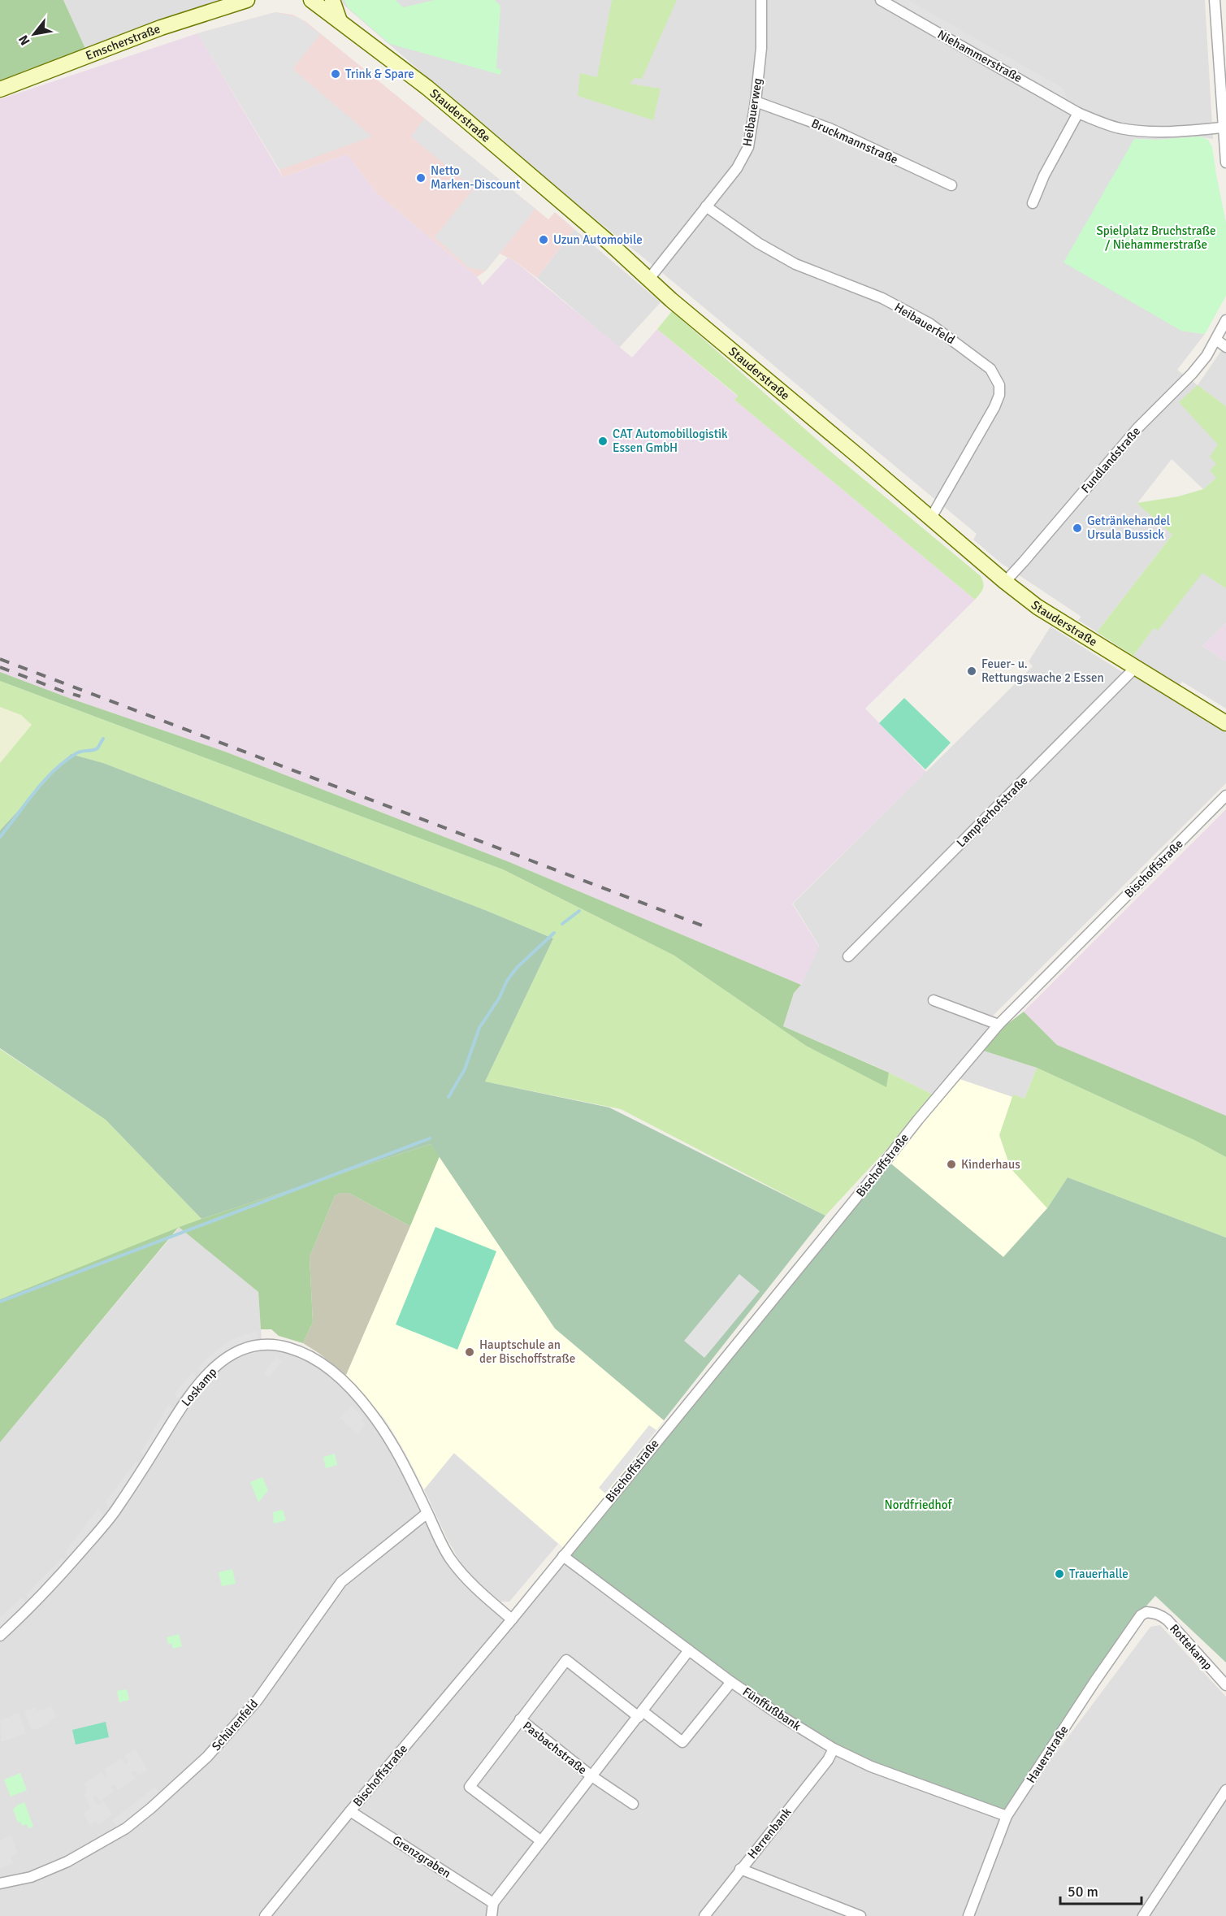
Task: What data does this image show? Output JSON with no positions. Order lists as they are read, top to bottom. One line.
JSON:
{"streets":{"main road":["Emscherstraße","Stauderstraße"],"street":["Niehammerstraße","Heibauerweg","Bruckmannstraße","Heibauerfeld","Fundlandstraße","Lampferhofstraße","Bischoffstraße","Loskamp","Rottekamp","Fünffußbank","Schürenfeld","Pasbachstraße","Hauerstraße","Herrenbank","Grenzgraben"]},"crossings":[["Heibauerweg","Stauderstraße"],["Heibauerweg","Bruckmannstraße"],["Heibauerweg","Heibauerfeld"],["Stauderstraße","Heibauerfeld"],["Stauderstraße","Fundlandstraße"],["Stauderstraße","Lampferhofstraße"],["Bischoffstraße","Loskamp"],["Bischoffstraße","Fünffußbank"],["Bischoffstraße","Grenzgraben"],["Loskamp","Schürenfeld"],["Rottekamp","Hauerstraße"],["Fünffußbank","Pasbachstraße"],["Fünffußbank","Hauerstraße"],["Fünffußbank","Herrenbank"],["Pasbachstraße","Grenzgraben"]],"parks":["Spielplatz Bruchstraße / Niehammerstraße","Nordfriedhof"],"places":["Trink & Spare","Netto Marken-Discount","Uzun Automobile","CAT Automobillogistik Essen GmbH","Getränkehandel Ursula Bussick","Feuer- u. Rettungswache 2 Essen","Kinderhaus","Hauptschule an der Bischoffstraße","Trauerhalle"],"scale_bar":"50 m","north":"bottom left"}
